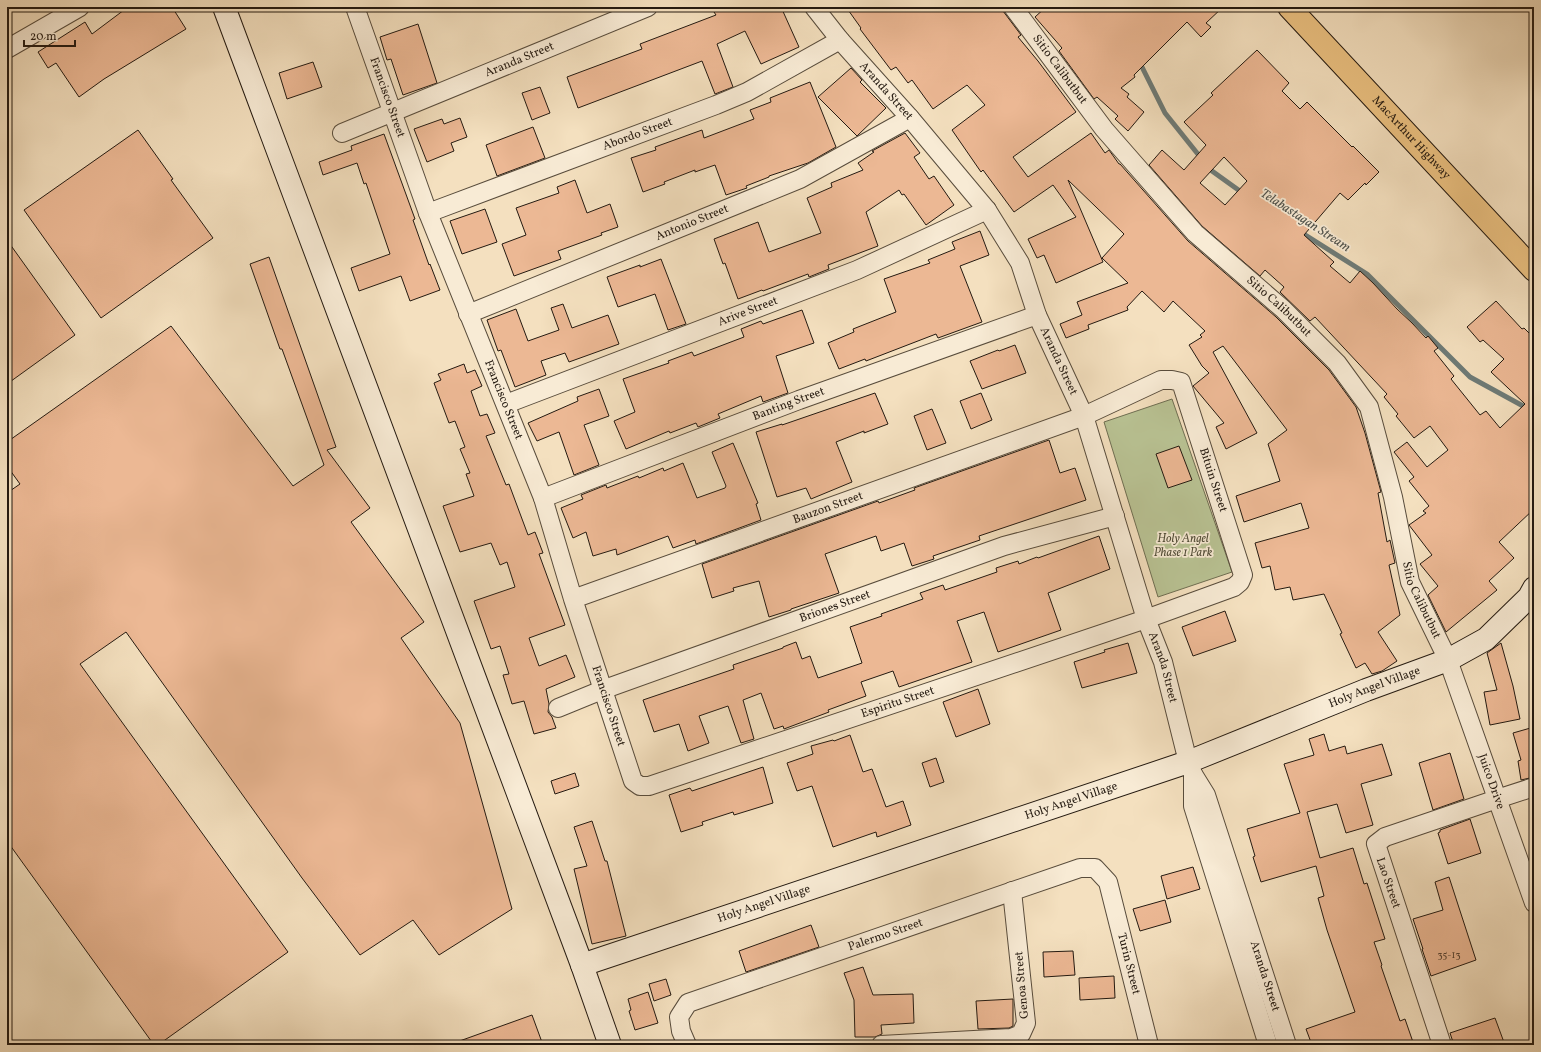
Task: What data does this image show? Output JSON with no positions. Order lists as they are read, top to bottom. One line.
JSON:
{"streets":{"highway":["MacArthur Highway"],"street":["Aranda Street","Sitio Calibutbut","Francisco Street","Abordo Street","Antonio Street","Arive Street","Banting Street","Bituin Street","Bauzon Street","Briones Street","Holy Angel Village","Espiritu Street","Juico Drive","Lao Street","Palermo Street","Turin Street","Genoa Street"]},"crossings":[["Aranda Street","Francisco Street"],["Aranda Street","Abordo Street"],["Aranda Street","Antonio Street"],["Aranda Street","Arive Street"],["Aranda Street","Banting Street"],["Aranda Street","Bituin Street"],["Aranda Street","Bauzon Street"],["Aranda Street","Briones Street"],["Aranda Street","Holy Angel Village"],["Aranda Street","Espiritu Street"],["Sitio Calibutbut","Holy Angel Village"],["Sitio Calibutbut","Juico Drive"],["Francisco Street","Abordo Street"],["Francisco Street","Antonio Street"],["Francisco Street","Arive Street"],["Francisco Street","Banting Street"],["Francisco Street","Bauzon Street"],["Francisco Street","Briones Street"],["Francisco Street","Espiritu Street"],["Bituin Street","Bauzon Street"],["Bituin Street","Espiritu Street"],["Holy Angel Village","Juico Drive"],["Juico Drive","Lao Street"],["Palermo Street","Turin Street"],["Palermo Street","Genoa Street"]],"water":["Telabastagan Stream"],"parks":["Holy Angel Phase 1 Park"],"house_numbers":["35-13"],"scale_bar":"20 m"}
